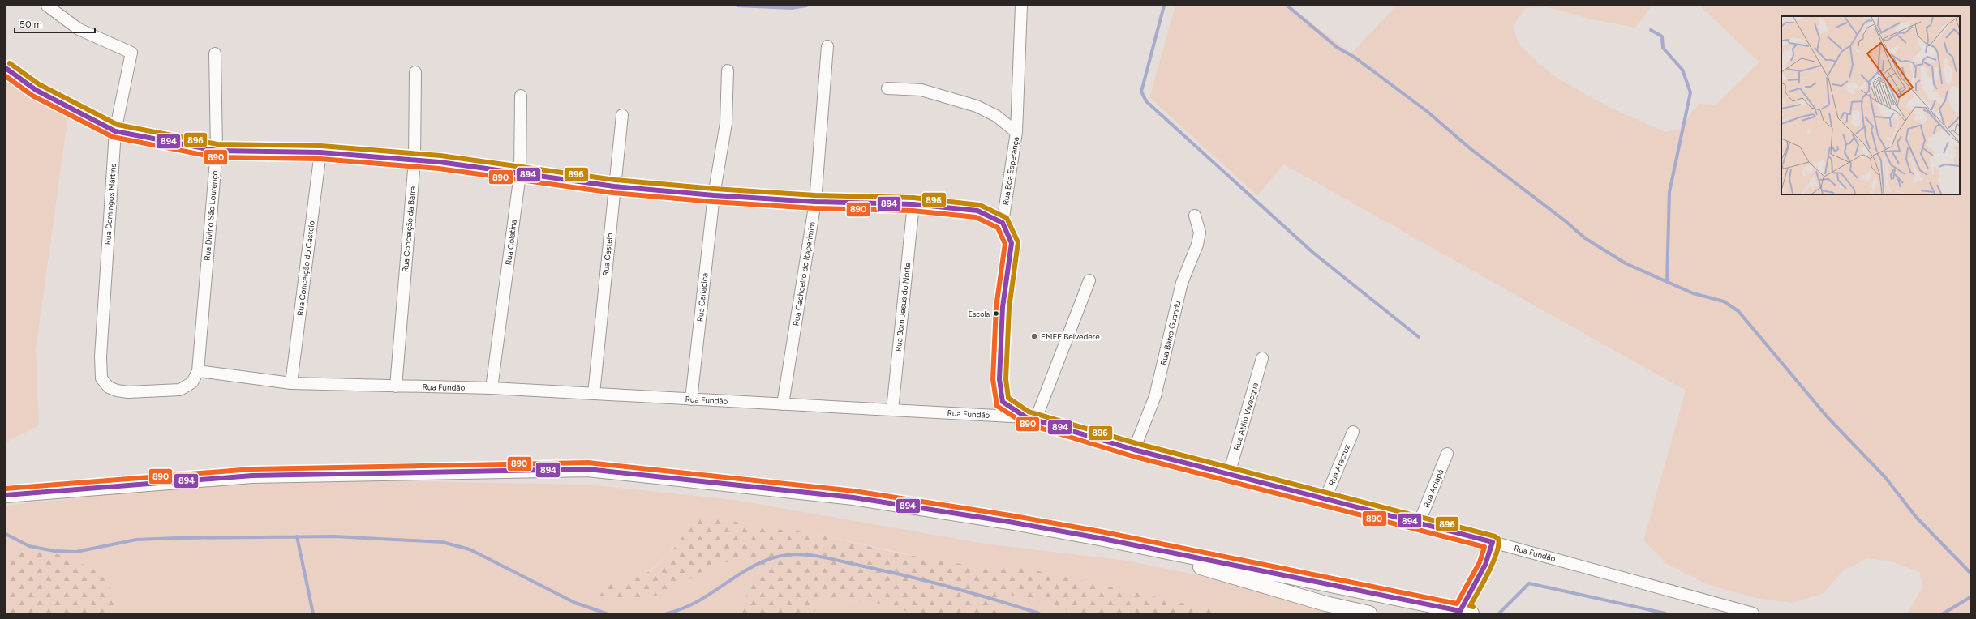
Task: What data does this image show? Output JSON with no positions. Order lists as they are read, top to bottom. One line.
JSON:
{"streets":{"street":["Rua Boa Esperança","Rua Domingos Martins","Rua Divino São Lourenço","Rua Conceição da Barra","Rua Colatina","Rua Castelo","Rua Conceição do Castelo","Rua Cachoeiro do Itaperimim","Rua Cariacica","Rua Bom Jesus do Norte","Rua Baixo Guandu","Rua Fundão","Rua Atílio Vivacqua","Rua Aracruz","Rua Aciapá"]},"crossings":[["Rua Domingos Martins","Rua Divino São Lourenço"],["Rua Domingos Martins","Rua Fundão"],["Rua Divino São Lourenço","Rua Fundão"],["Rua Conceição da Barra","Rua Fundão"],["Rua Colatina","Rua Fundão"],["Rua Castelo","Rua Fundão"],["Rua Conceição do Castelo","Rua Fundão"],["Rua Cachoeiro do Itaperimim","Rua Fundão"],["Rua Cariacica","Rua Fundão"],["Rua Bom Jesus do Norte","Rua Fundão"],["Rua Baixo Guandu","Rua Fundão"],["Rua Fundão","Rua Atílio Vivacqua"],["Rua Fundão","Rua Aracruz"],["Rua Fundão","Rua Aciapá"]],"places":["Escola","EMEF Belvedere"],"lines":["transit line 896","transit line 894","transit line 890"],"scale_bar":"50 m"}
